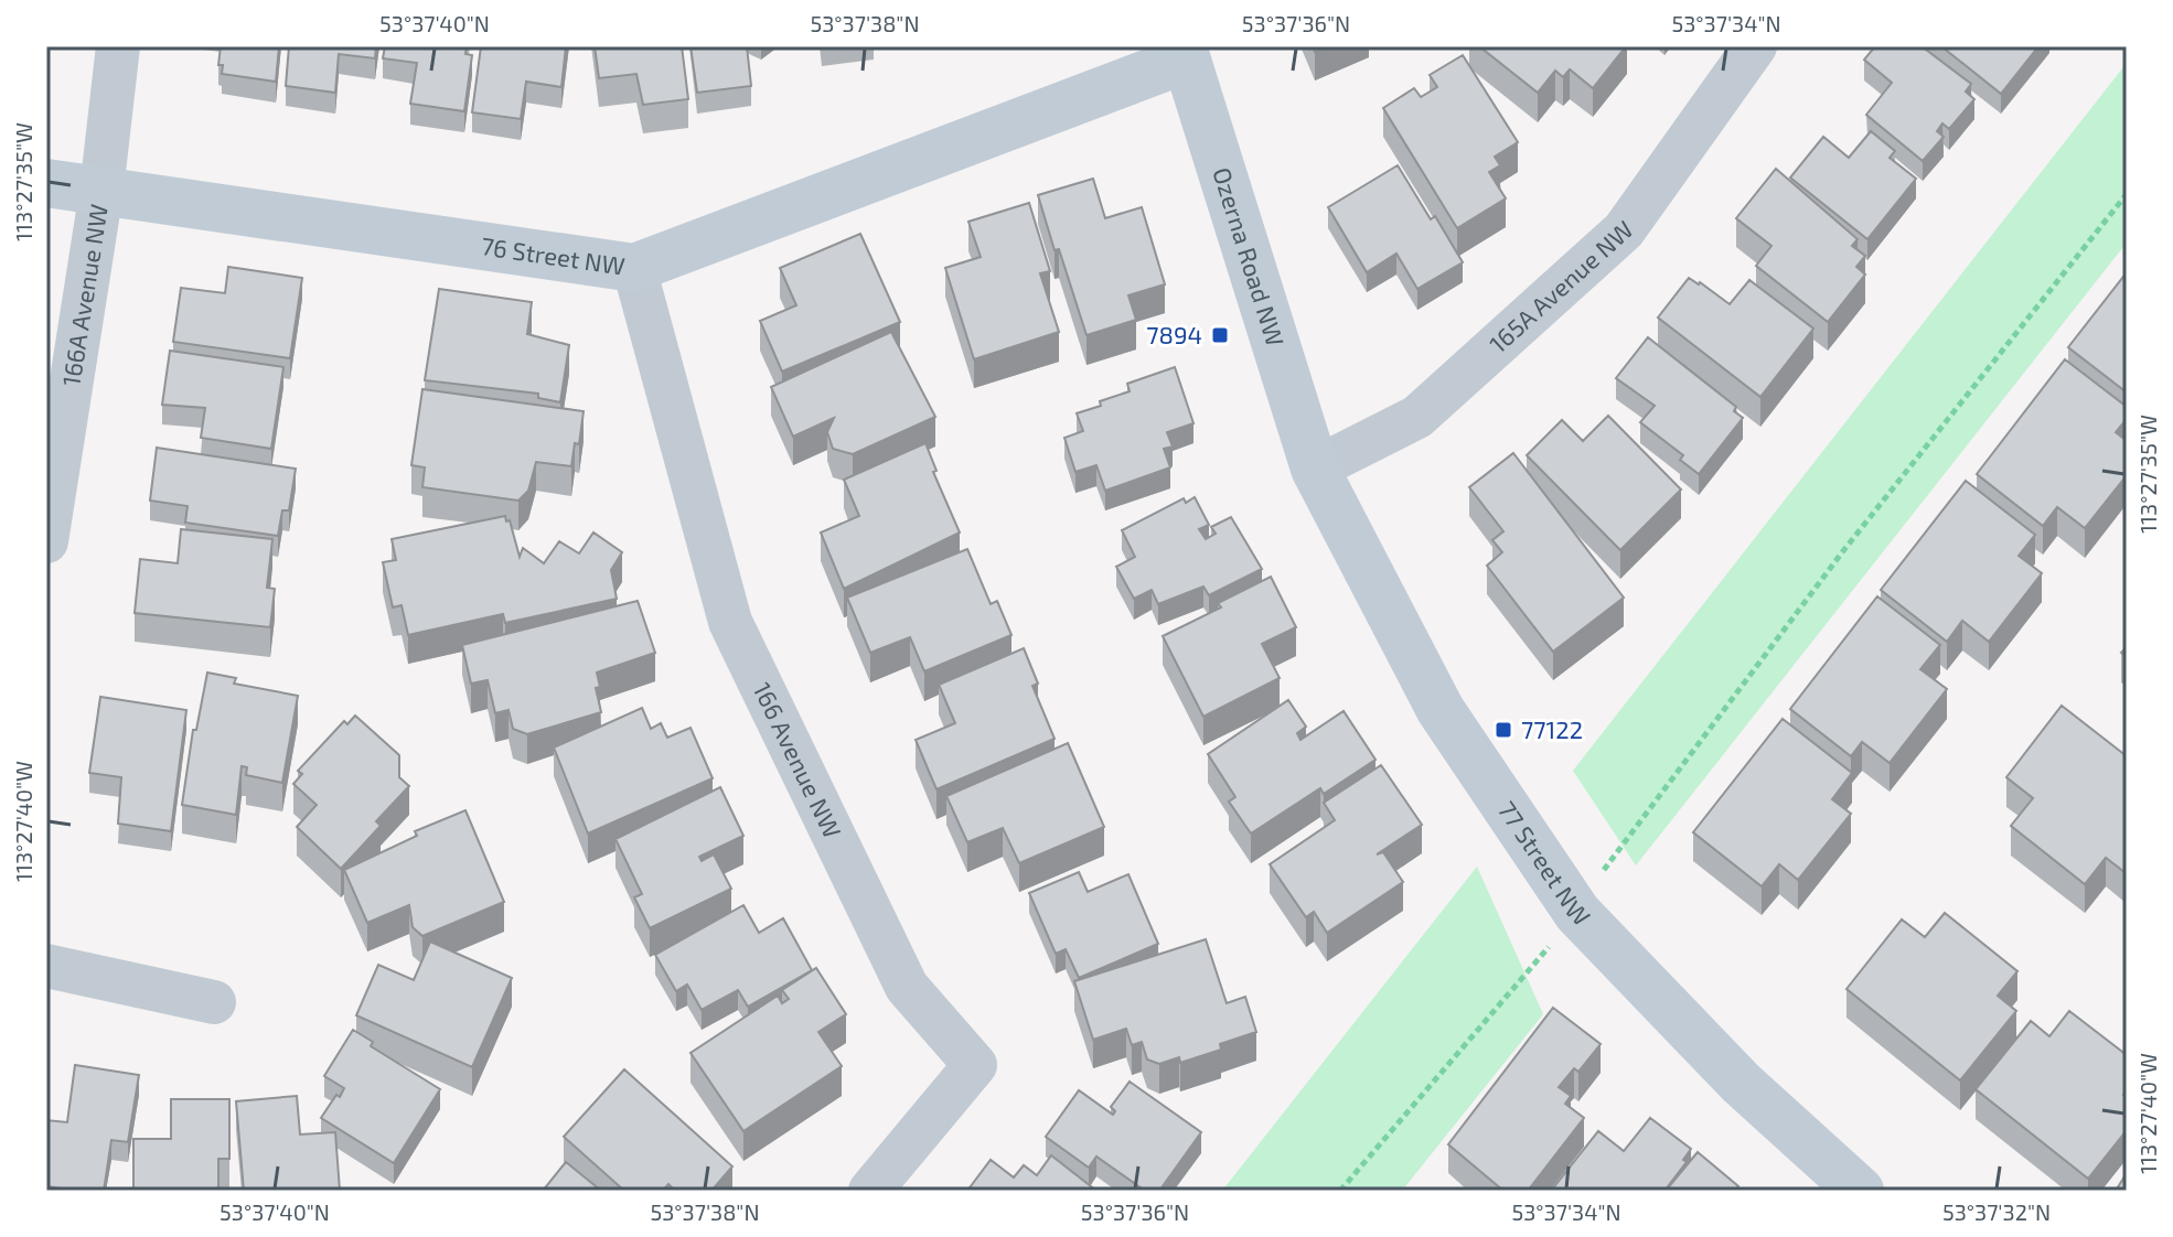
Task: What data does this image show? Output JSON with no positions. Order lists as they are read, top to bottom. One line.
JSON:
{"streets":{"street":["76 Street NW","Ozerna Road NW","165A Avenue NW","166A Avenue NW","166 Avenue NW","77 Street NW"]},"crossings":[["76 Street NW","Ozerna Road NW"],["76 Street NW","166A Avenue NW"],["76 Street NW","166 Avenue NW"],["Ozerna Road NW","165A Avenue NW"],["Ozerna Road NW","77 Street NW"],["165A Avenue NW","77 Street NW"]],"places":{"transit":["7894","77122"]},"coordinates":["53°37'40\"N","53°37'38\"N","53°37'36\"N","53°37'34\"N","113°27'35\"W","113°27'40\"W","53°37'32\"N"]}
